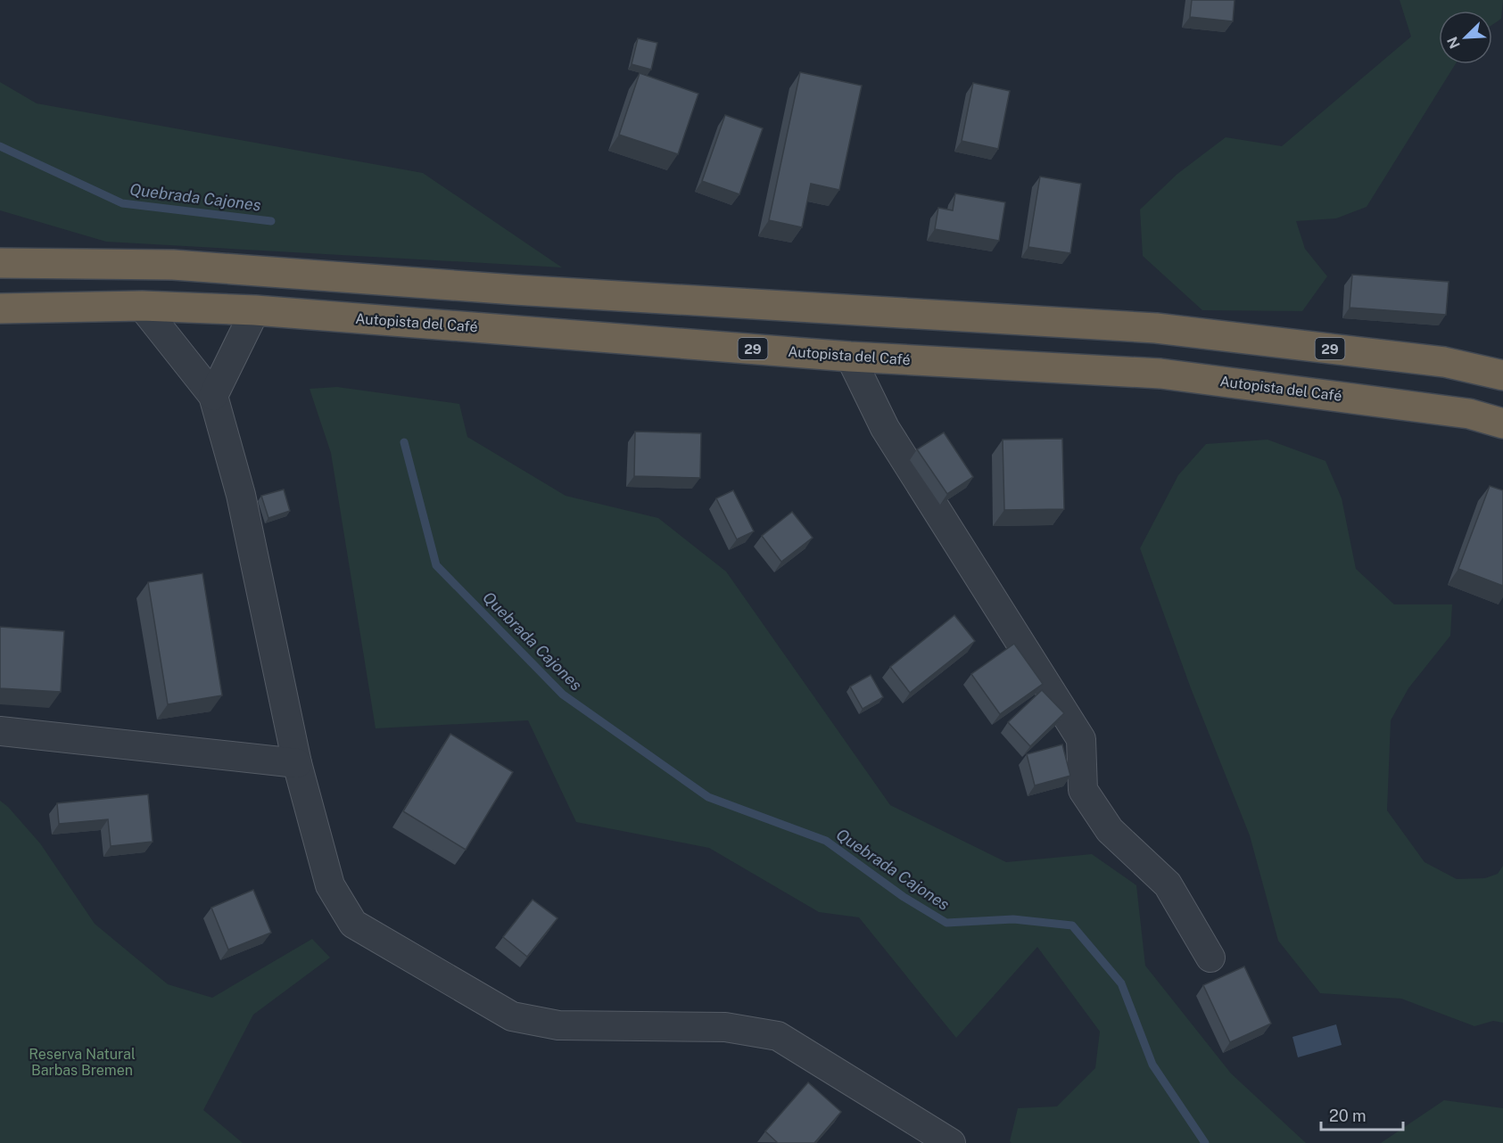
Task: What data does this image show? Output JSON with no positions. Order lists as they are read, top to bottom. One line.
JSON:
{"streets":{"highway":["Autopista del Café","29"]},"water":["Quebrada Cajones"],"parks":["Reserva Natural Barbas Bremen"],"scale_bar":"20 m","north":"bottom left"}
